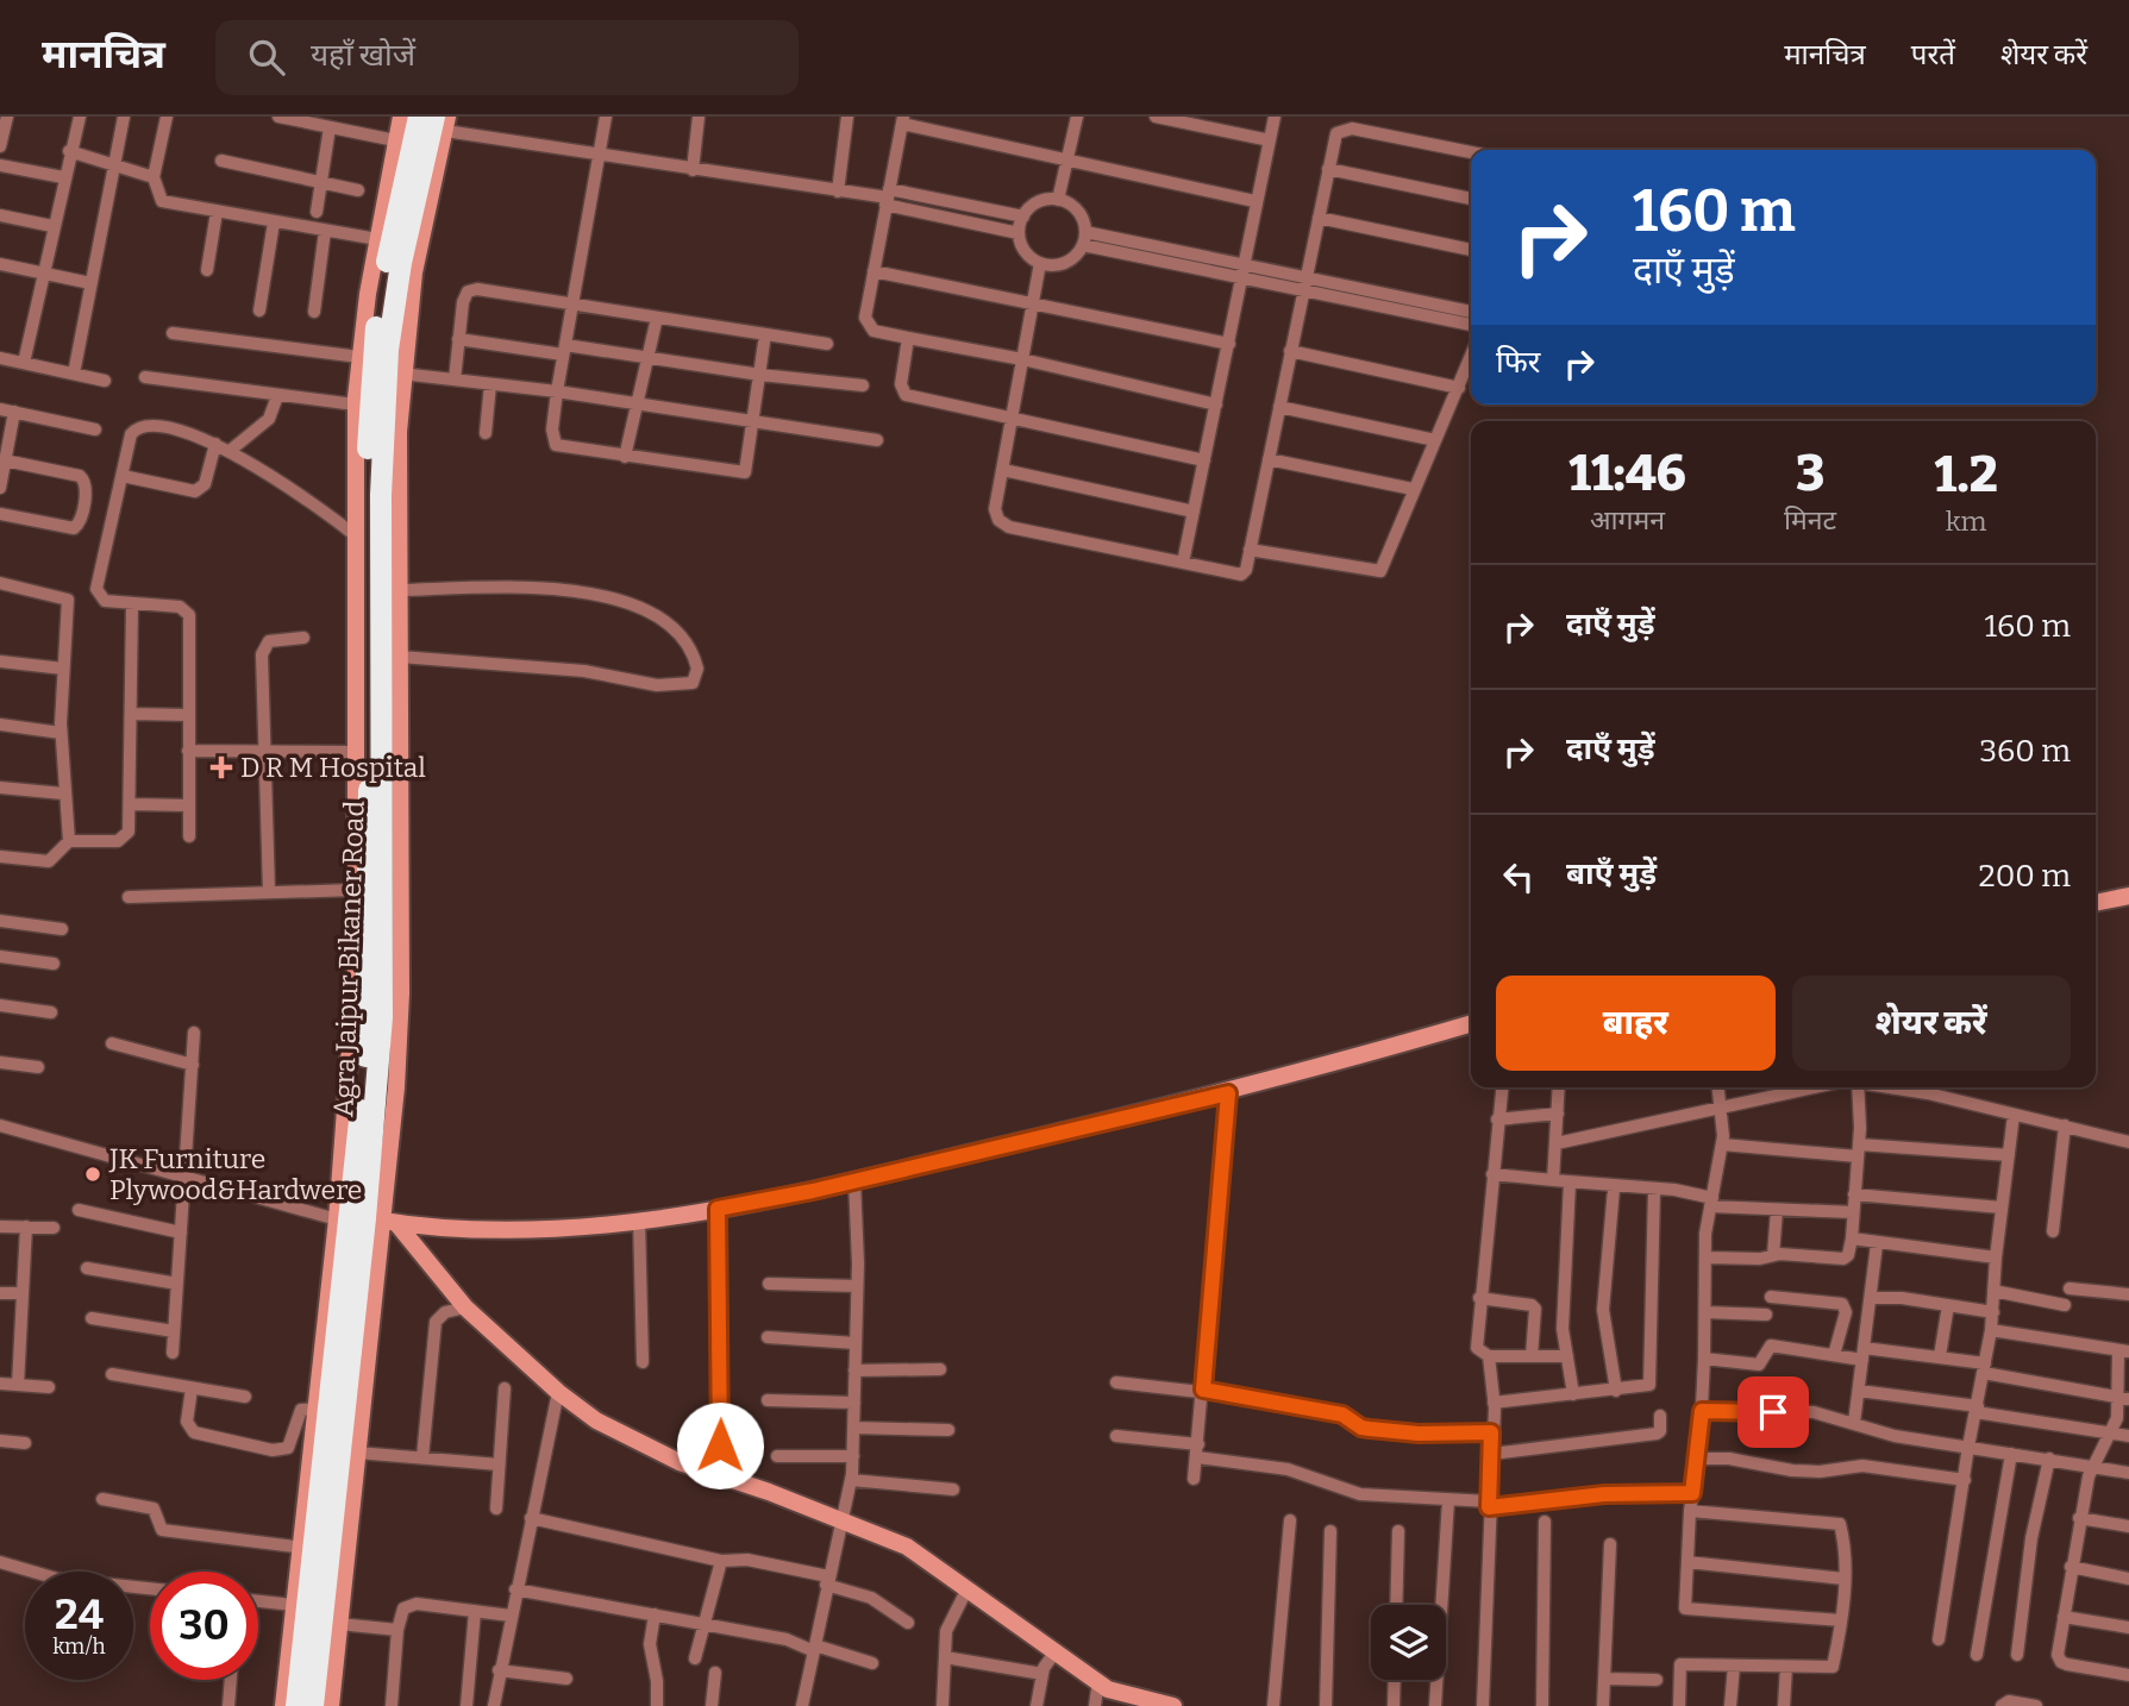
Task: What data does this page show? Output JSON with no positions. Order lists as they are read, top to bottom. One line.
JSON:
{"streets":{"highway":["Agra Jaipur Bikaner Road"]},"places":{"health":["D R M Hospital"],"other":["JK Furniture Plywood&Hardwere"]},"page":{"header":"मानचित्र","search":"यहाँ खोजें","nav":["मानचित्र","परतें","शेयर करें"],"turn":["160 m","दाएँ मुड़ें"],"then":"फिर","eta":["11:46","आगमन","3","मिनट","1.2","km"],"list":[{"name":"दाएँ मुड़ें","value":"160 m"},{"name":"दाएँ मुड़ें","value":"360 m"},{"name":"बाएँ मुड़ें","value":"200 m"}],"buttons":["बाहर","शेयर करें"],"speed":"24 km/h","limit":"30"}}
